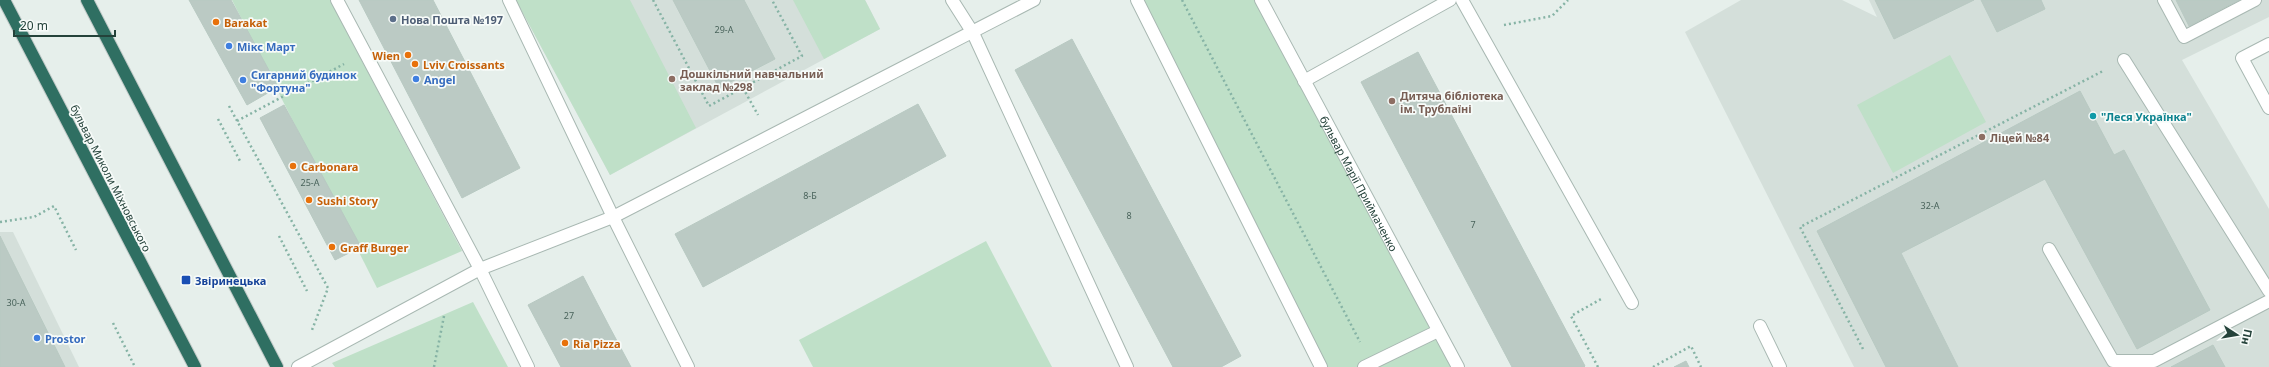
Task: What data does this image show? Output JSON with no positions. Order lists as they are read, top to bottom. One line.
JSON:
{"streets":{"highway":["бульвар Миколи Міхновського"],"street":["бульвар Марії Приймаченко"]},"places":{"other":["Нова Пошта №197","Barakat","Мікс Март","Wien","Lviv Croissants","Angel","Дошкільний навчальний заклад №298","Сигарний будинок \"Фортуна\"","Дитяча бібліотека ім. Трублаїні","\"Леся Українка\"","Ліцей №84","Carbonara","Sushi Story","Graff Burger","Prostor","Ria Pizza"],"transit":["Звіринецька"]},"house_numbers":["29-А","25-А","8-Б","32-А","8","7","30-А","27"],"scale_bar":"20 m","north":"right"}
